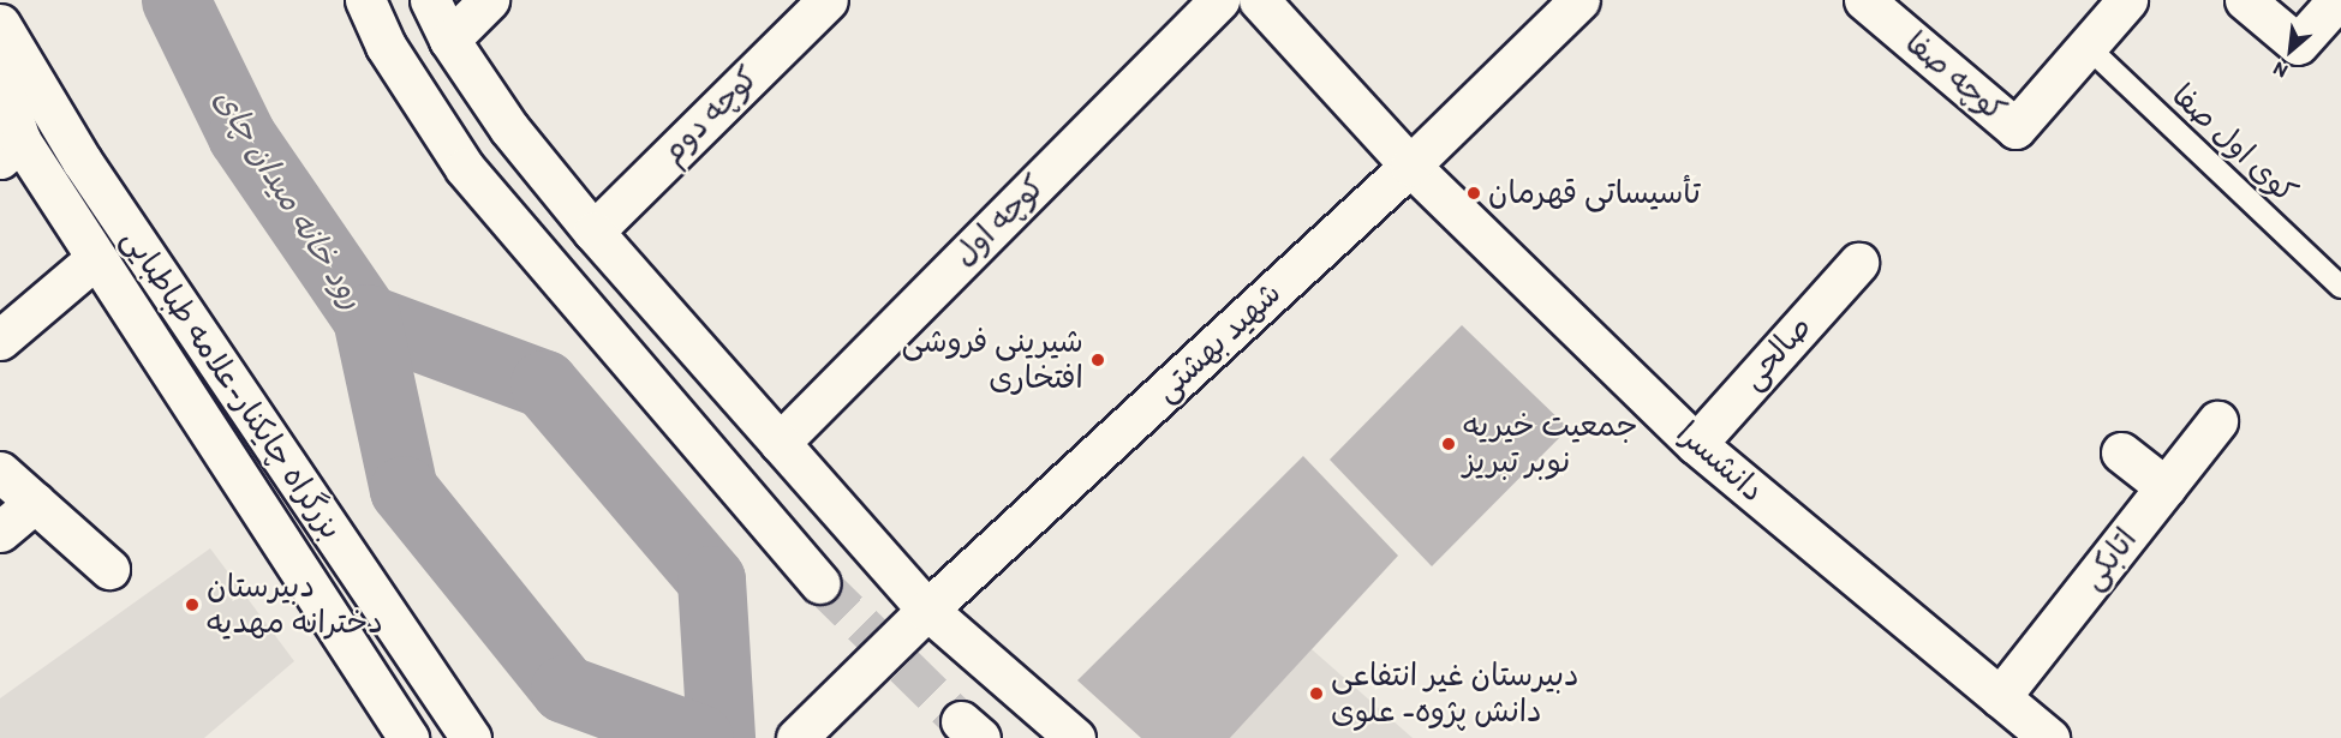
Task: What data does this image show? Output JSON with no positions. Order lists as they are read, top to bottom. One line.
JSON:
{"streets":{"main road":["کوچه صفا","کوچه دوم","کوچه اول","شهید بهشتى","صالحی","بزرگراه چایکنار-علامه طباطبایی","دانشسرا","اتابکی"],"lane":["کوی اول صفا"]},"crossings":[["کوچه صفا","کوی اول صفا"],["شهید بهشتى","دانشسرا"],["صالحی","دانشسرا"],["دانشسرا","اتابکی"]],"water":["رود خانه میدان چای"],"places":["تأسیساتی قهرمان","شیرینی فروشی افتخاری","جمعیت خیریه نوبر تبریز","دبیرستان دخترانه مهدیه","دبیرستان غیر انتفاعی دانش پژوه- علوی"],"north":"bottom left"}
